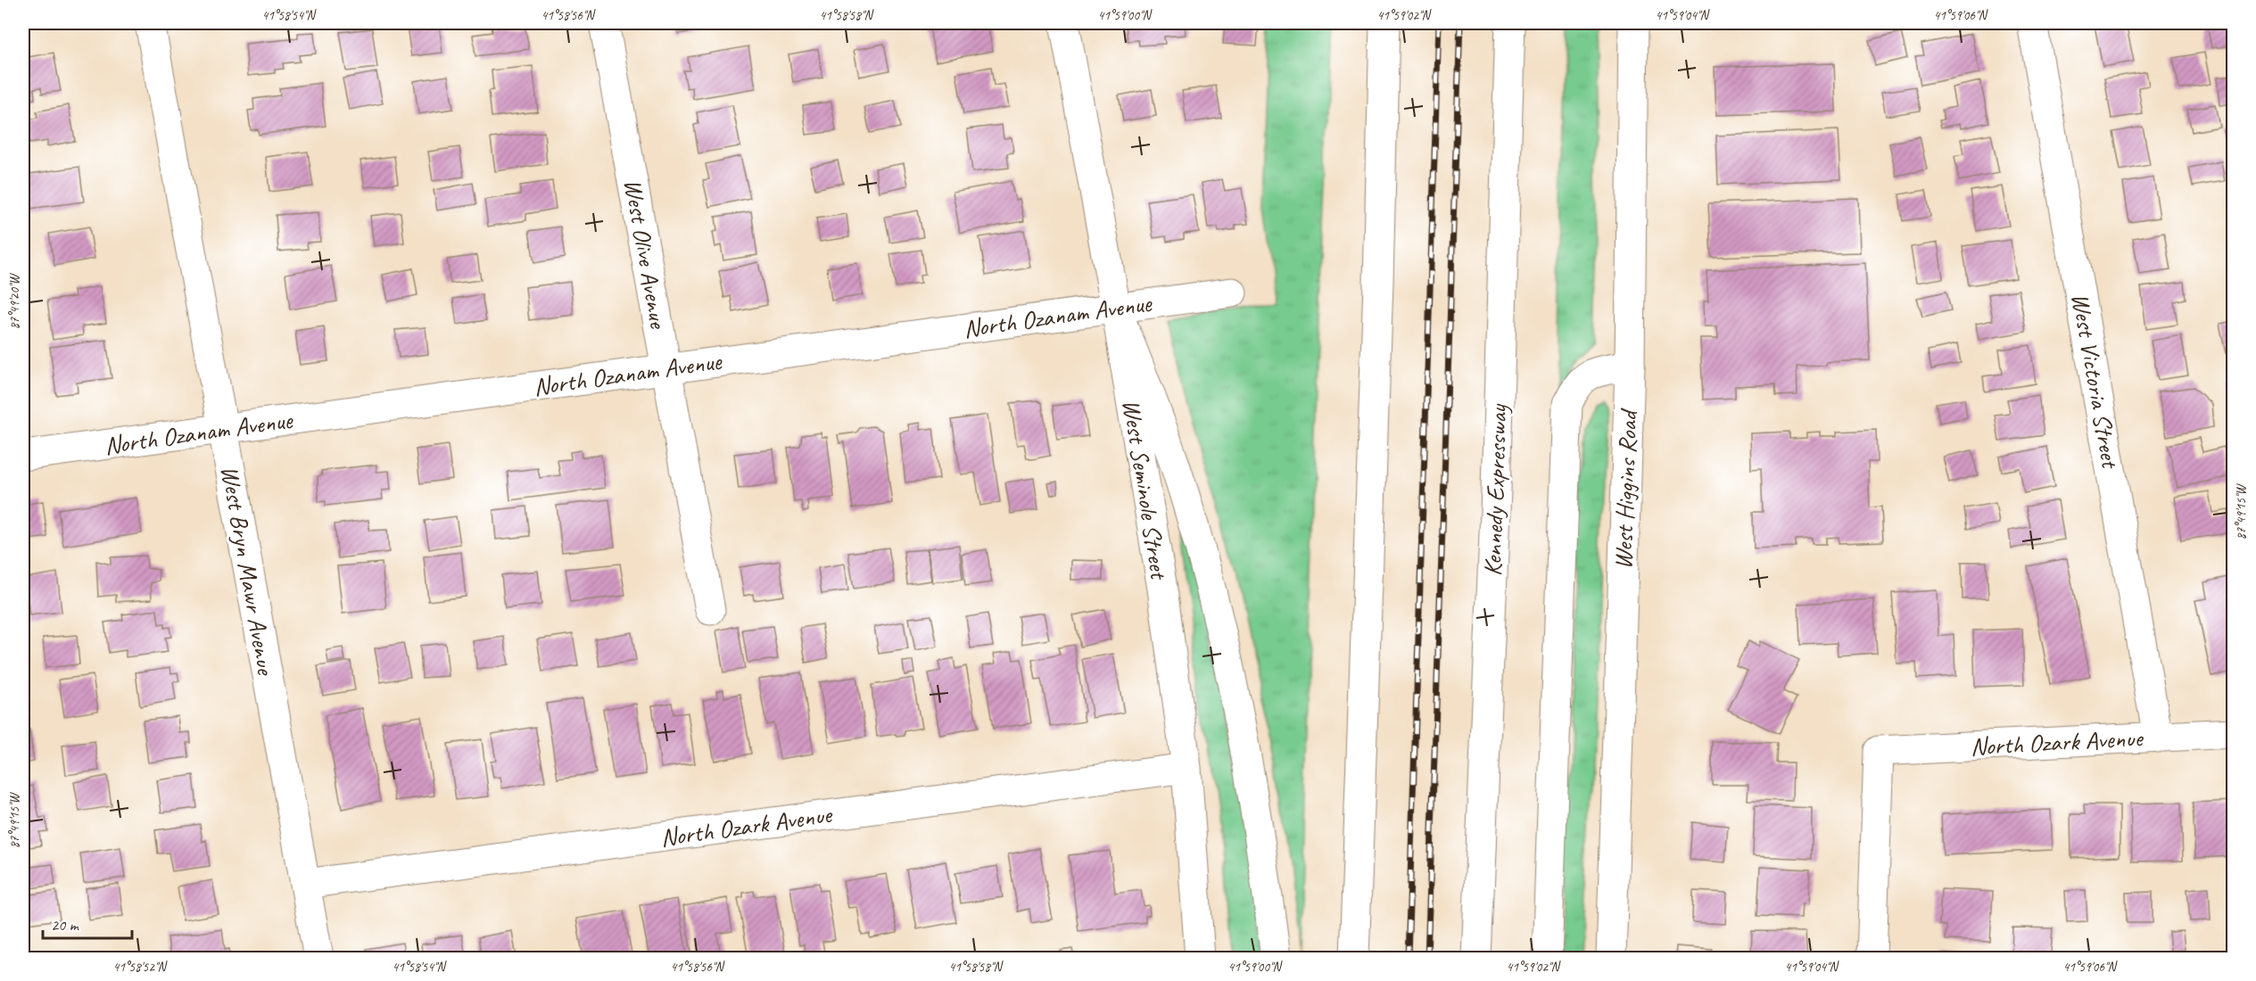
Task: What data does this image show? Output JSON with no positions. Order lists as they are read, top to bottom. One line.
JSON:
{"streets":{"main road":["West Olive Avenue","North Ozanam Avenue","West Victoria Street","West Seminole Street","Kennedy Expressway","West Higgins Road","West Bryn Mawr Avenue","North Ozark Avenue"]},"crossings":[["West Olive Avenue","North Ozanam Avenue"],["North Ozanam Avenue","West Seminole Street"],["North Ozanam Avenue","West Bryn Mawr Avenue"],["West Victoria Street","North Ozark Avenue"],["West Seminole Street","North Ozark Avenue"],["West Bryn Mawr Avenue","North Ozark Avenue"]],"scale_bar":"20 m","coordinates":["41°58'54\"N","41°58'56\"N","41°58'58\"N","41°59'00\"N","41°59'02\"N","41°59'04\"N","41°59'06\"N","87°49'20\"W","87°49'15\"W","41°58'52\"N"]}
